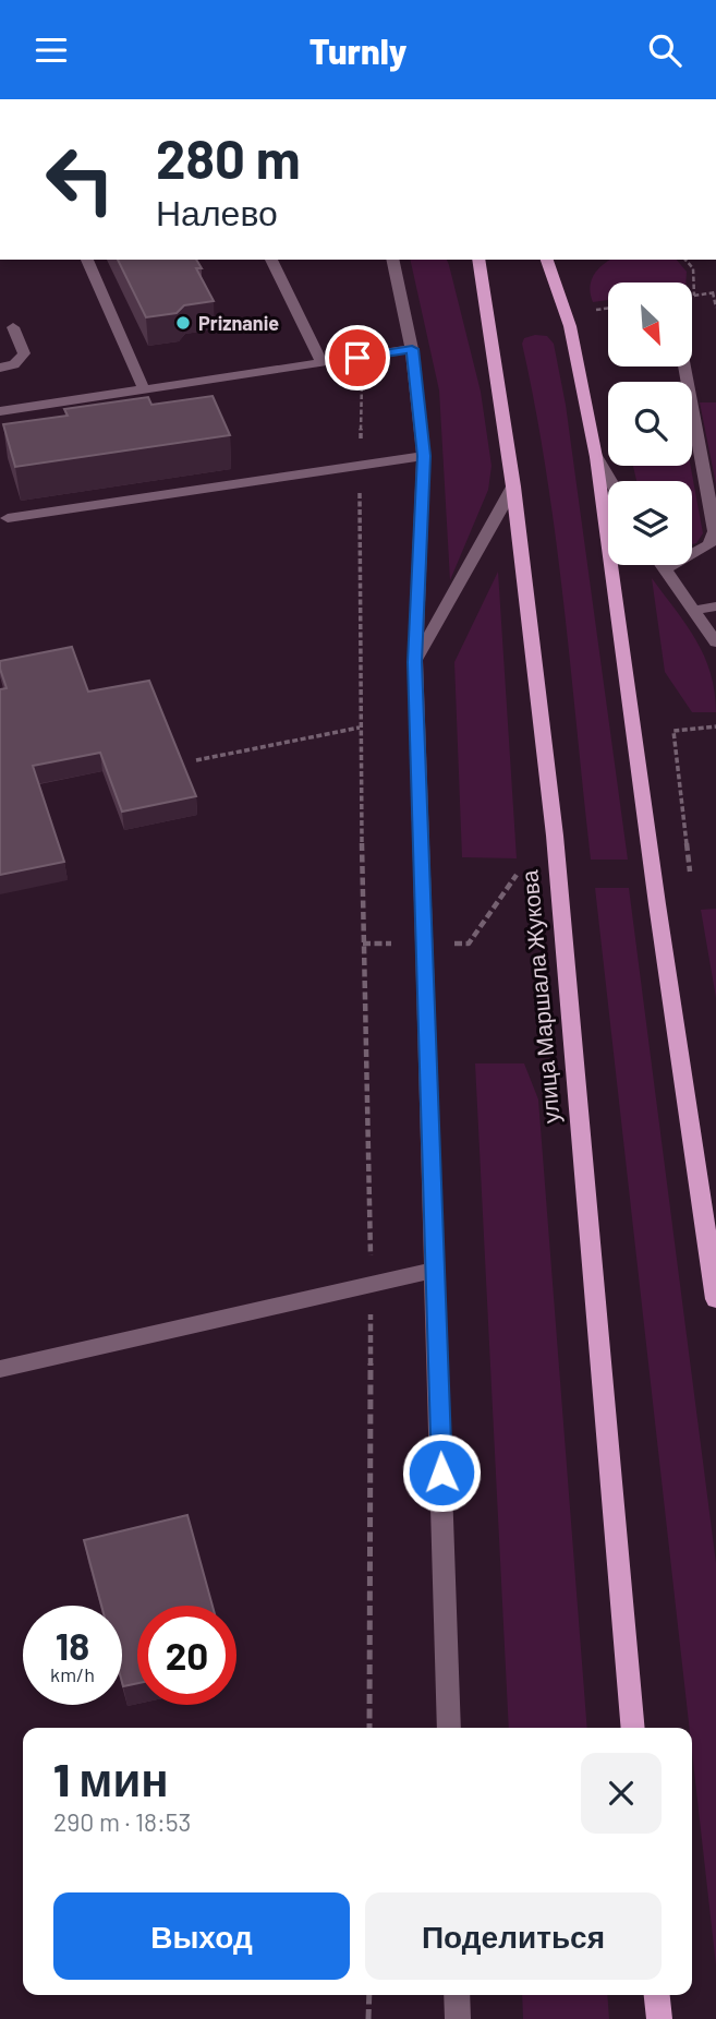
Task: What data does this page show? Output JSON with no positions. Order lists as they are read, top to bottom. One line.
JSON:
{"streets":{"main road":["улица Маршала Жукова"]},"places":["Priznanie"],"north":"bottom right","page":{"header":"Turnly","turn":["280 m","Налево"],"speed":"18 km/h","limit":"20","heading":["1 мин","290 m · 18:53"],"buttons":["Выход","Поделиться"]}}
